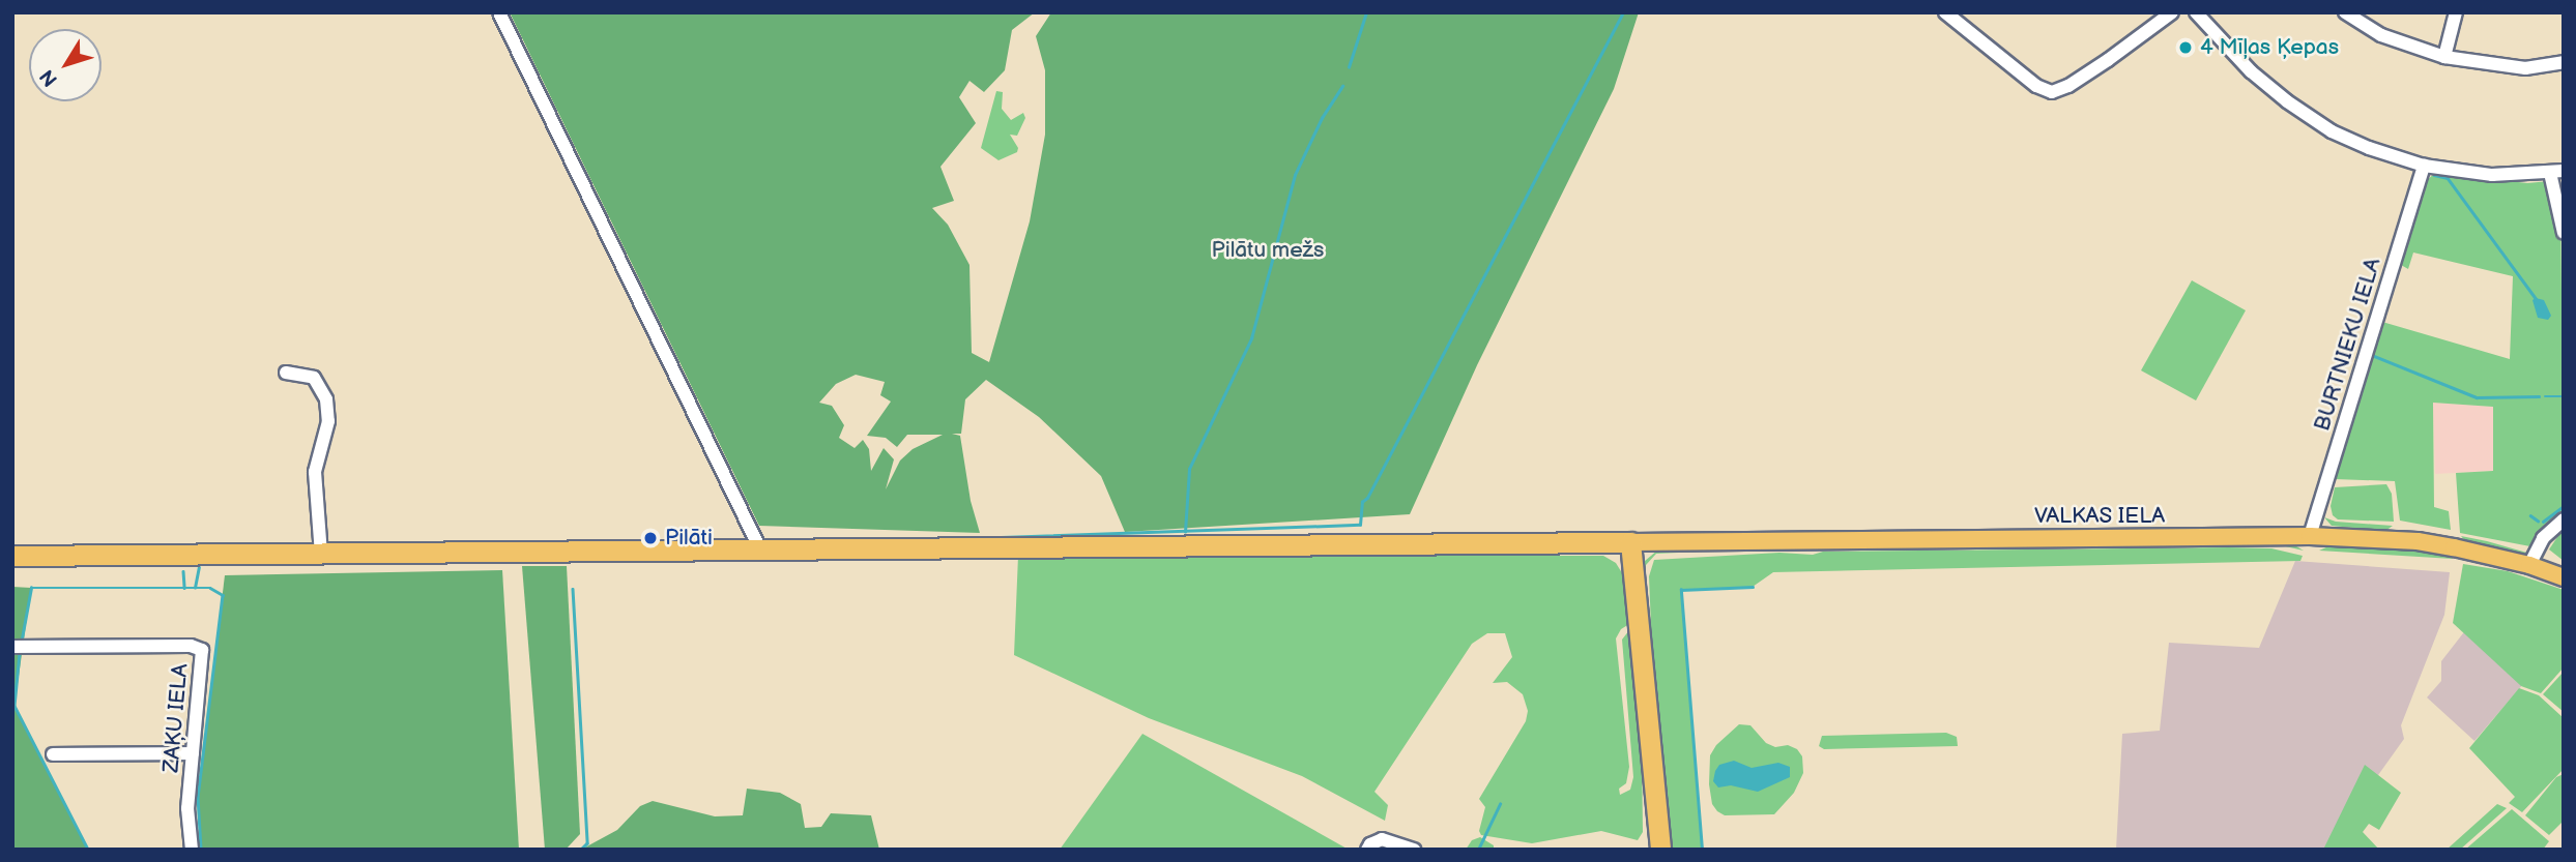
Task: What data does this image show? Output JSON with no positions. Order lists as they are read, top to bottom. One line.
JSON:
{"streets":{"main road":["VALKAS IELA"],"street":["BURTNIEKU IELA","ZAĶU IELA"]},"crossings":[["BURTNIEKU IELA","VALKAS IELA"]],"parks":["Pilātu mežs"],"places":["4 Mīļas Ķepas","Pilāti"],"north":"bottom left"}
